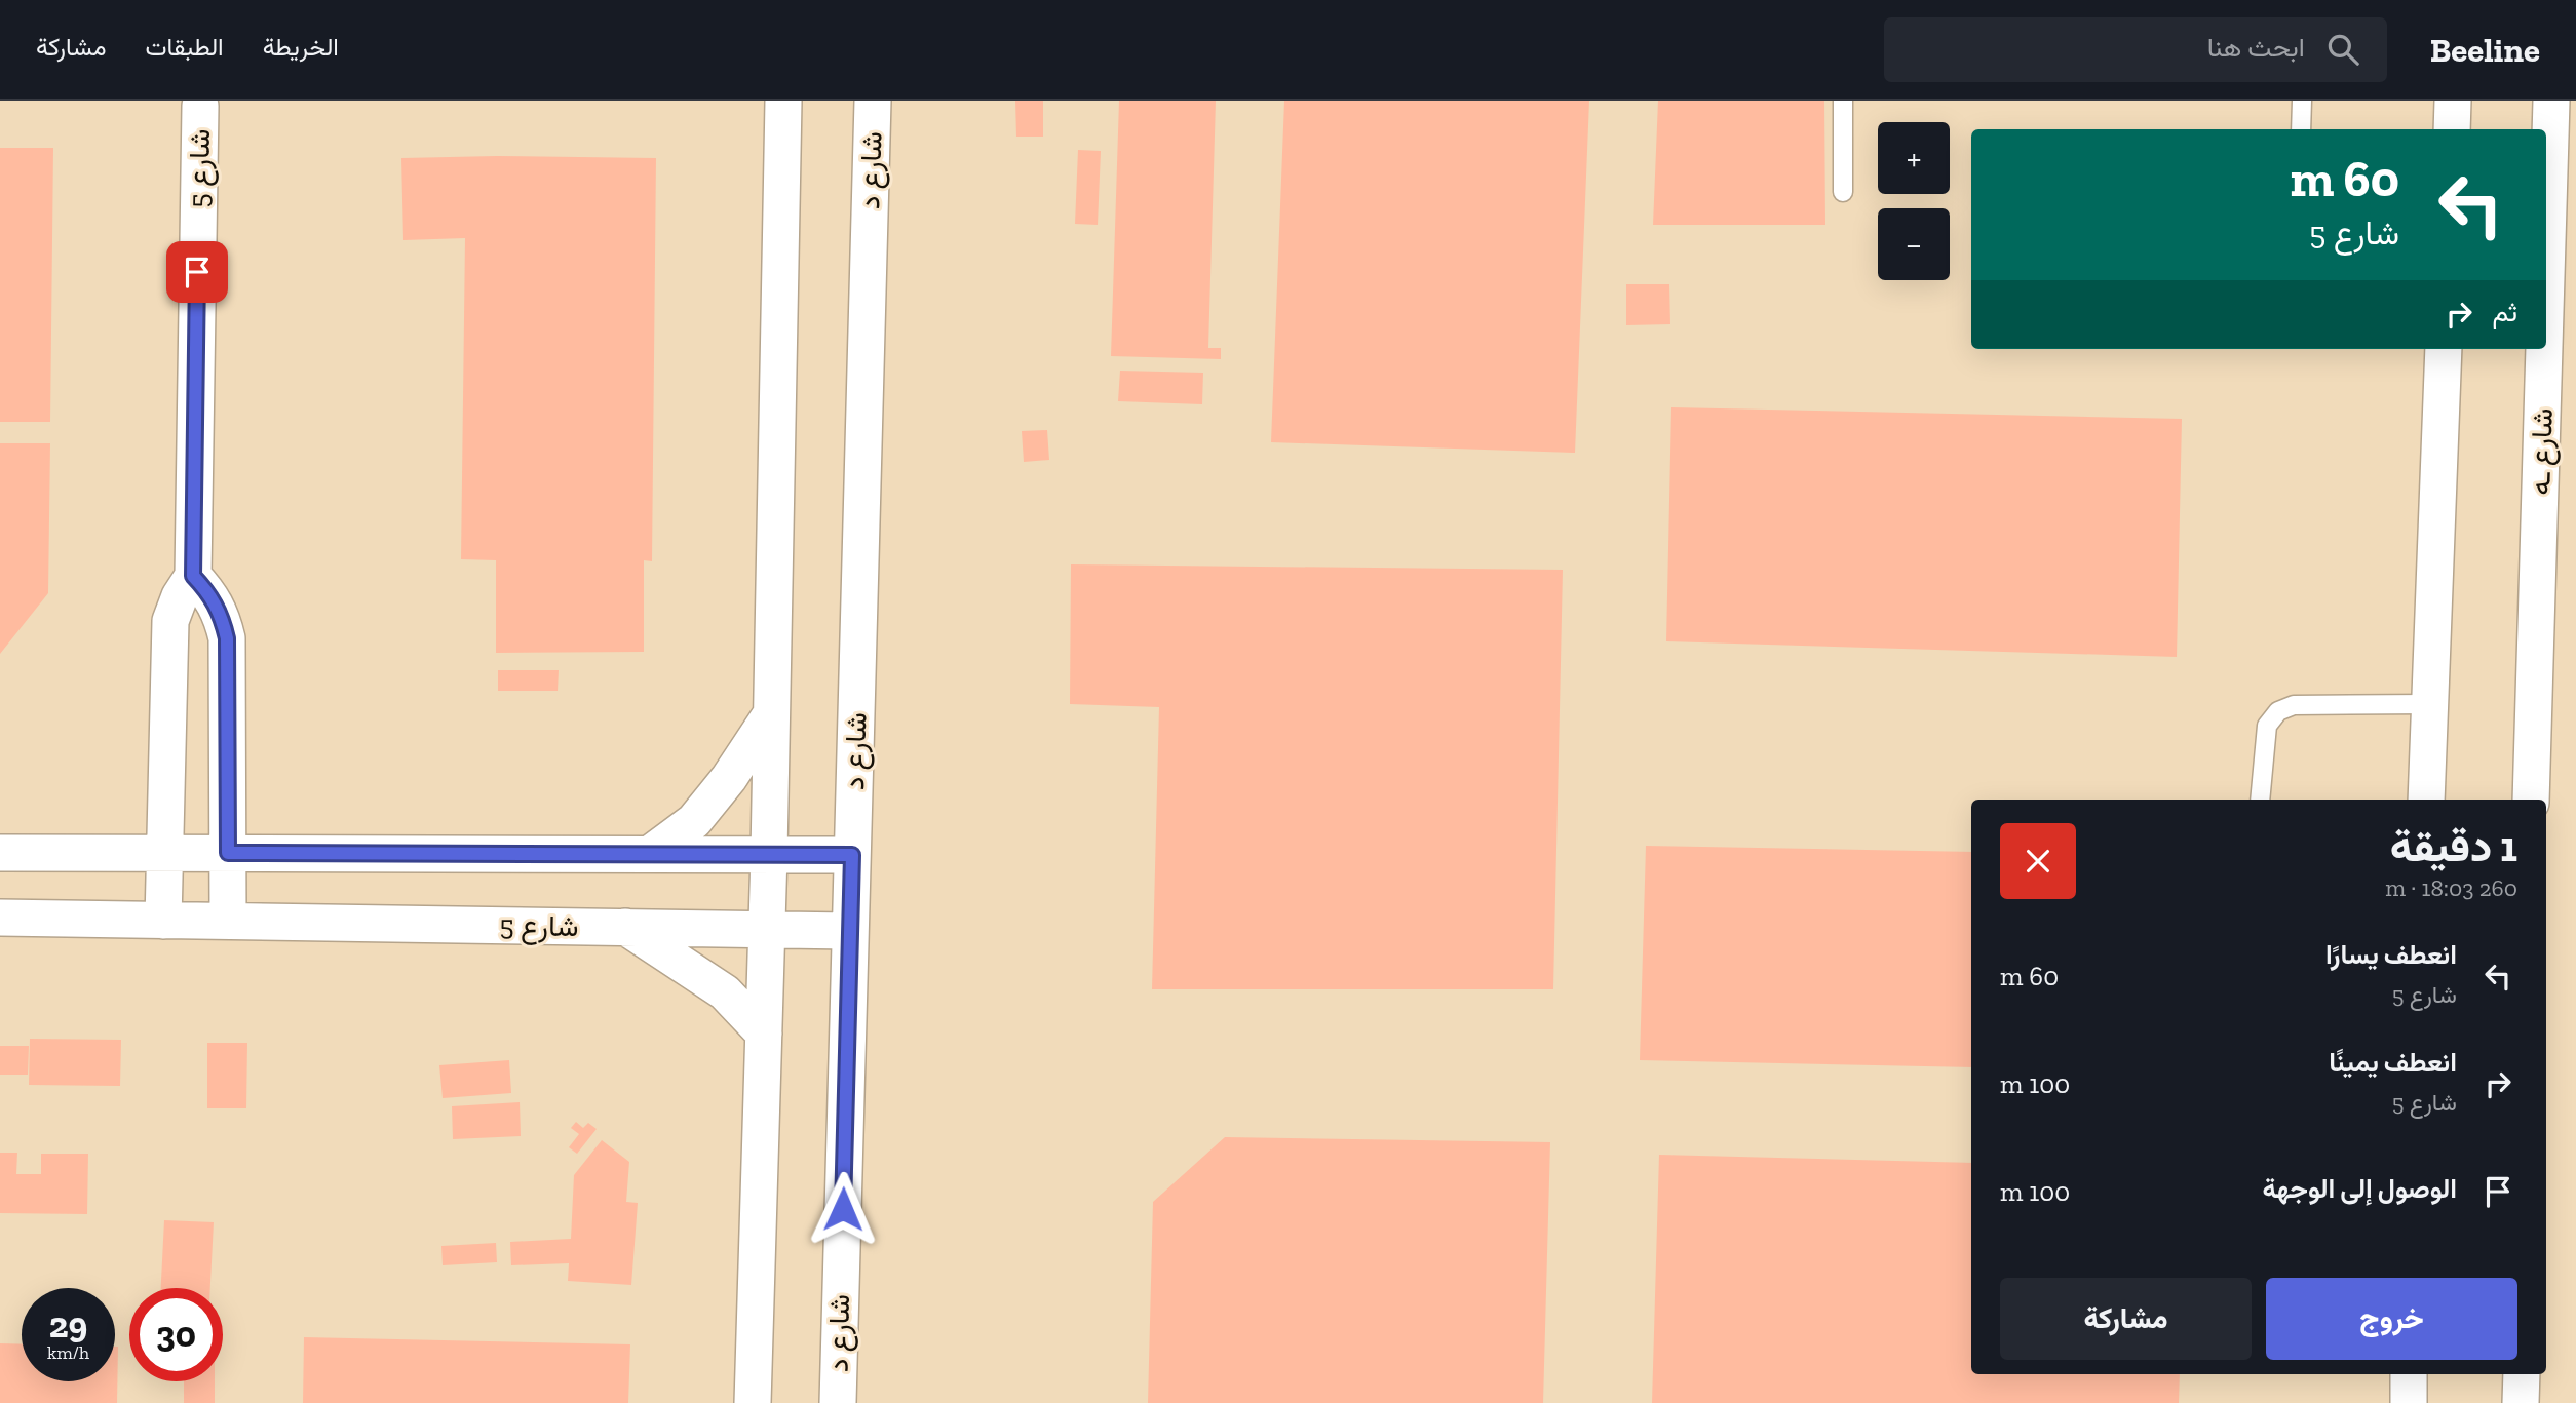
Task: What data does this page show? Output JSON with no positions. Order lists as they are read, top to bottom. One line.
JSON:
{"streets":{"street":["شارع 5","شارع د","شارع ـه"]},"crossings":[["شارع 5","شارع د"]],"page":{"header":"Beeline","search":"ابحث هنا","nav":["الخريطة","الطبقات","مشاركة"],"map_buttons":["+","−"],"turn":["60 m","شارع 5"],"then":"ثم","heading":["1 دقيقة","260 m · 18:03"],"list":[{"name":"انعطف يسارًا","note":"شارع 5","value":"60 m"},{"name":"انعطف يمينًا","note":"شارع 5","value":"100 m"},{"name":"الوصول إلى الوجهة","value":"100 m"}],"buttons":["خروج","مشاركة"],"speed":"29 km/h","limit":"30"}}
